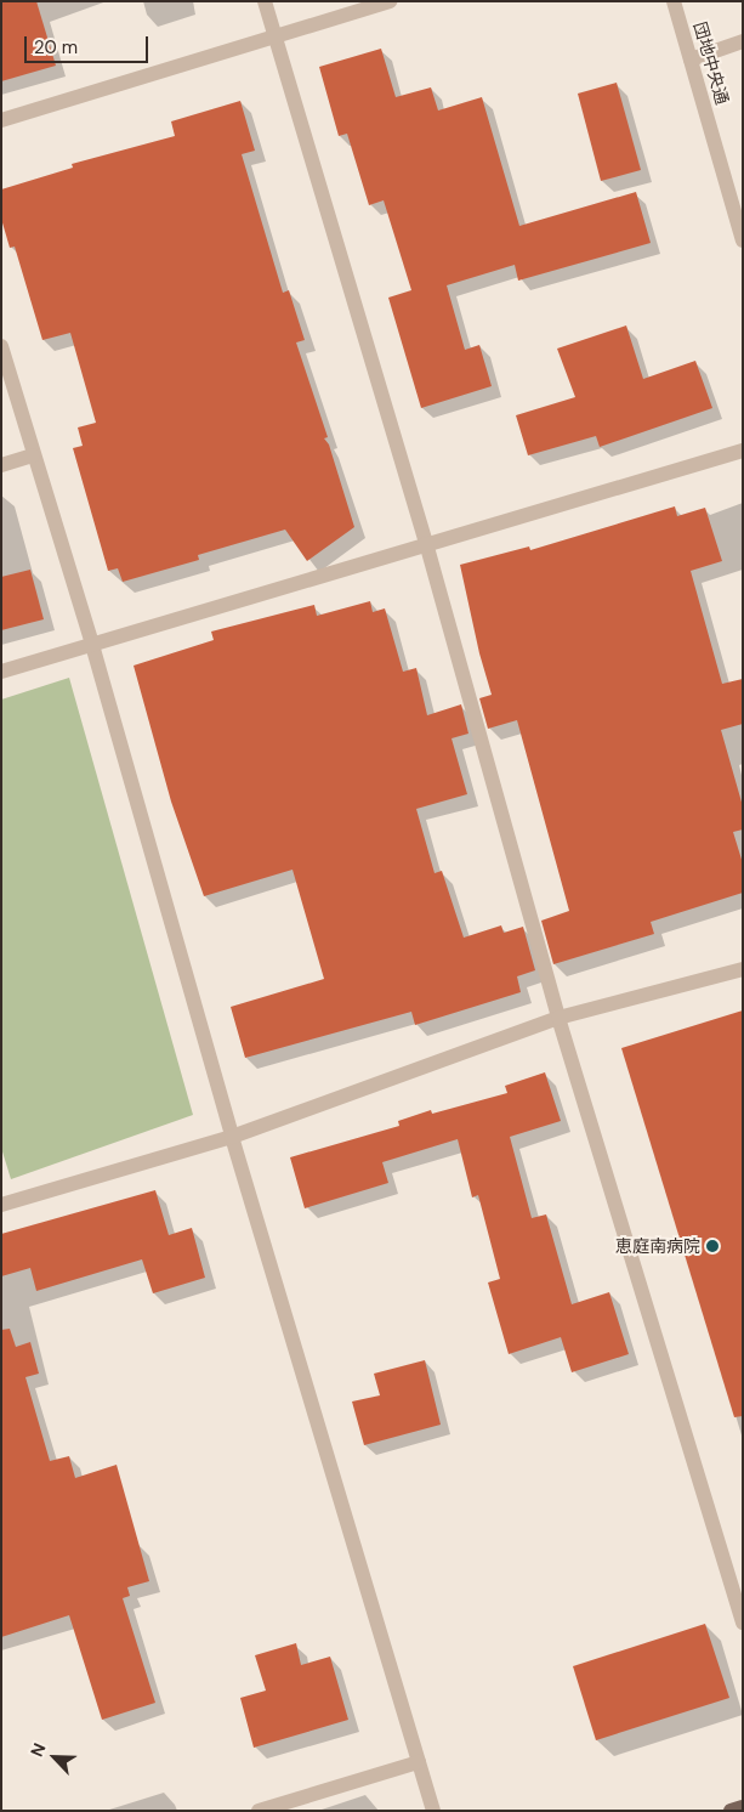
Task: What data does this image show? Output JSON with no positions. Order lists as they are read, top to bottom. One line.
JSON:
{"streets":{"street":["団地中央通"]},"places":["恵庭南病院"],"scale_bar":"20 m","north":"top left"}
